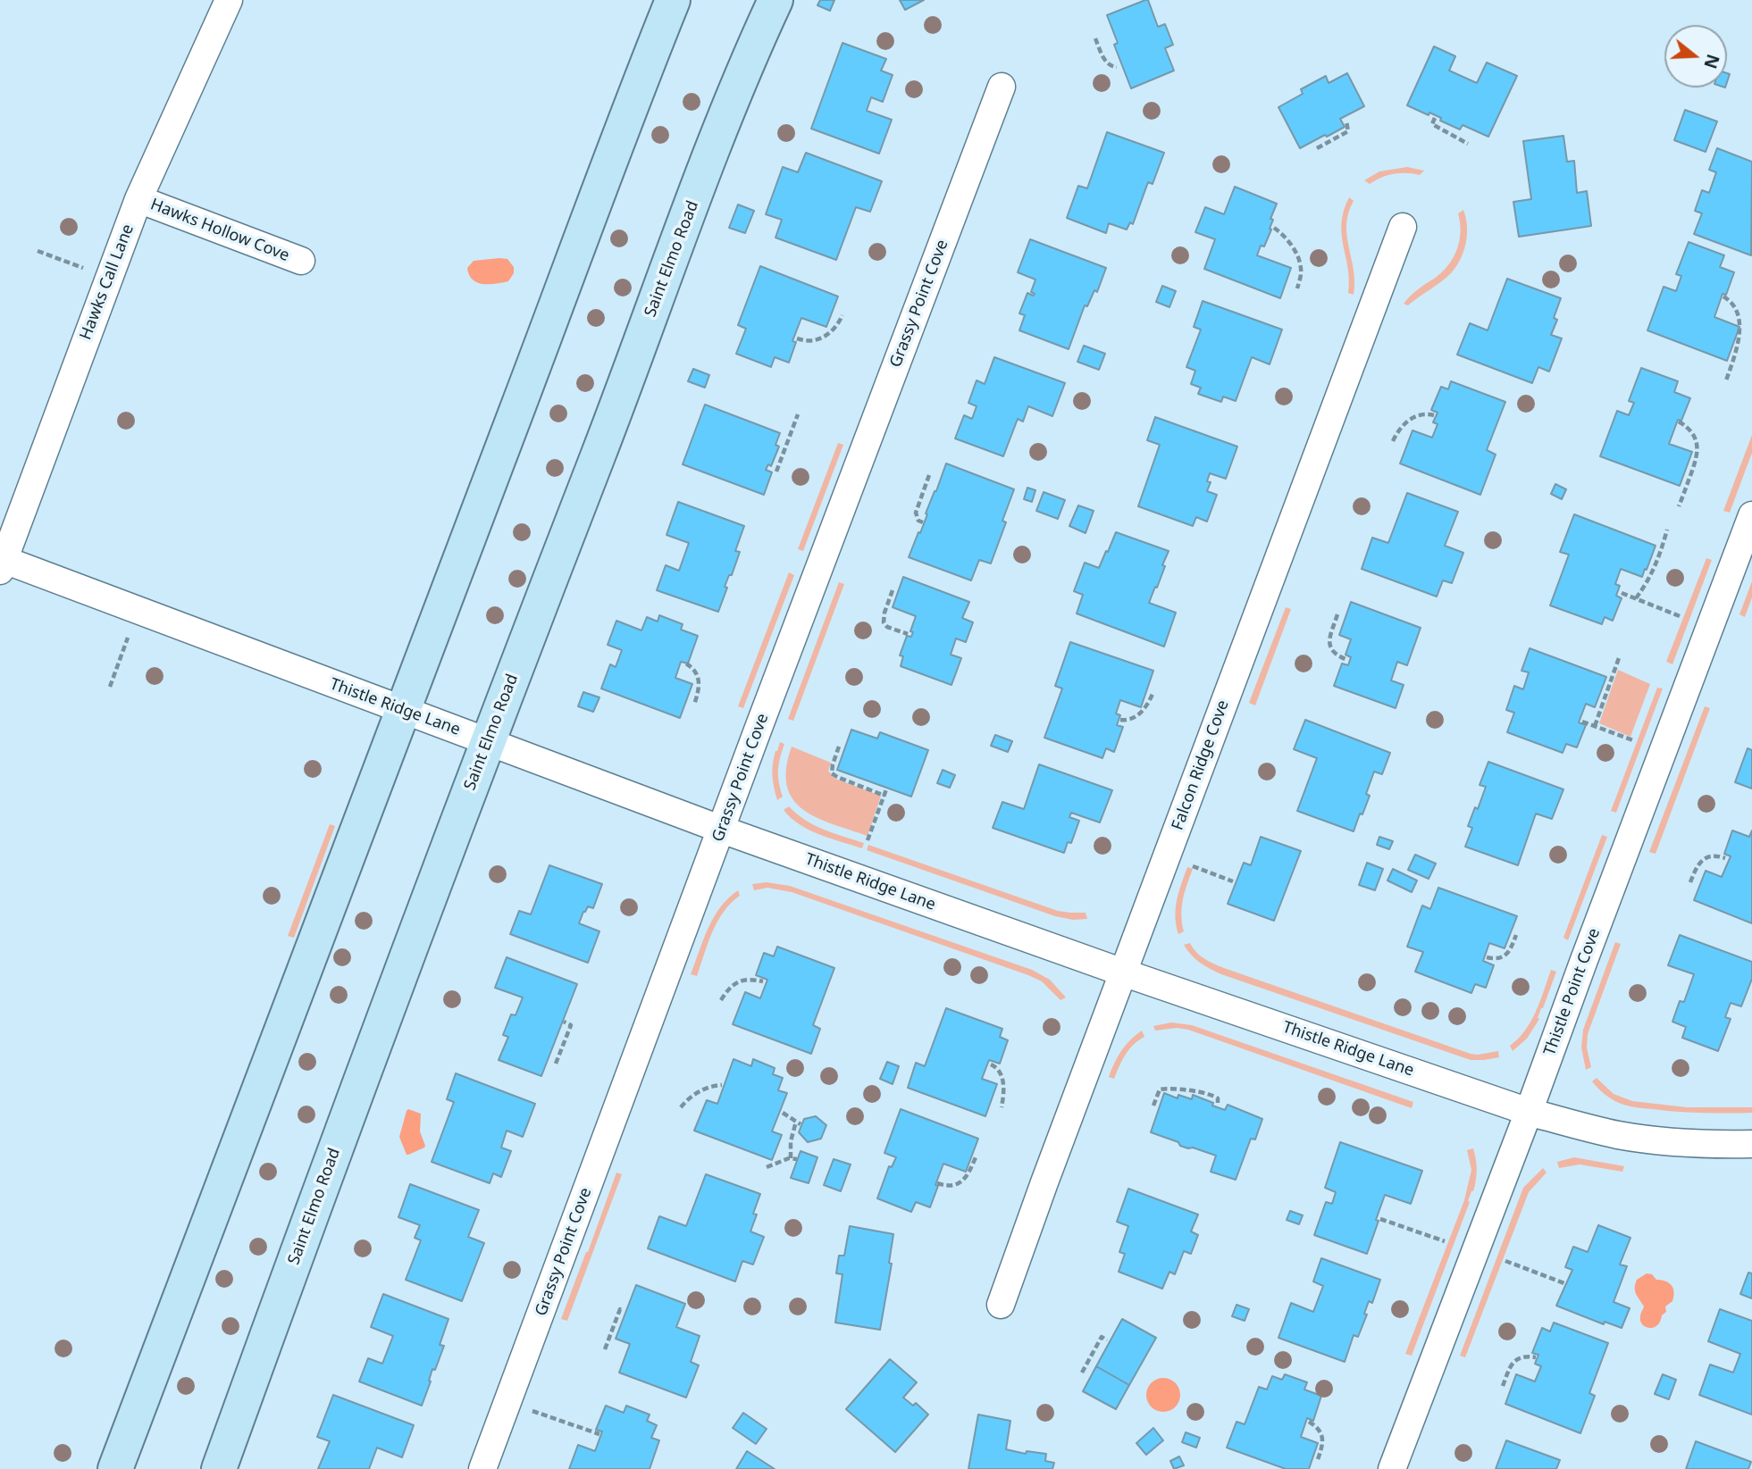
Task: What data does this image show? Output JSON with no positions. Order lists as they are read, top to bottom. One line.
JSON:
{"streets":{"main road":["Saint Elmo Road"],"street":["Hawks Hollow Cove","Hawks Call Lane","Grassy Point Cove","Thistle Ridge Lane","Falcon Ridge Cove","Thistle Point Cove"]},"crossings":[["Hawks Hollow Cove","Hawks Call Lane"],["Saint Elmo Road","Thistle Ridge Lane"],["Hawks Call Lane","Thistle Ridge Lane"],["Grassy Point Cove","Thistle Ridge Lane"],["Thistle Ridge Lane","Falcon Ridge Cove"],["Thistle Ridge Lane","Thistle Point Cove"]],"north":"right"}
